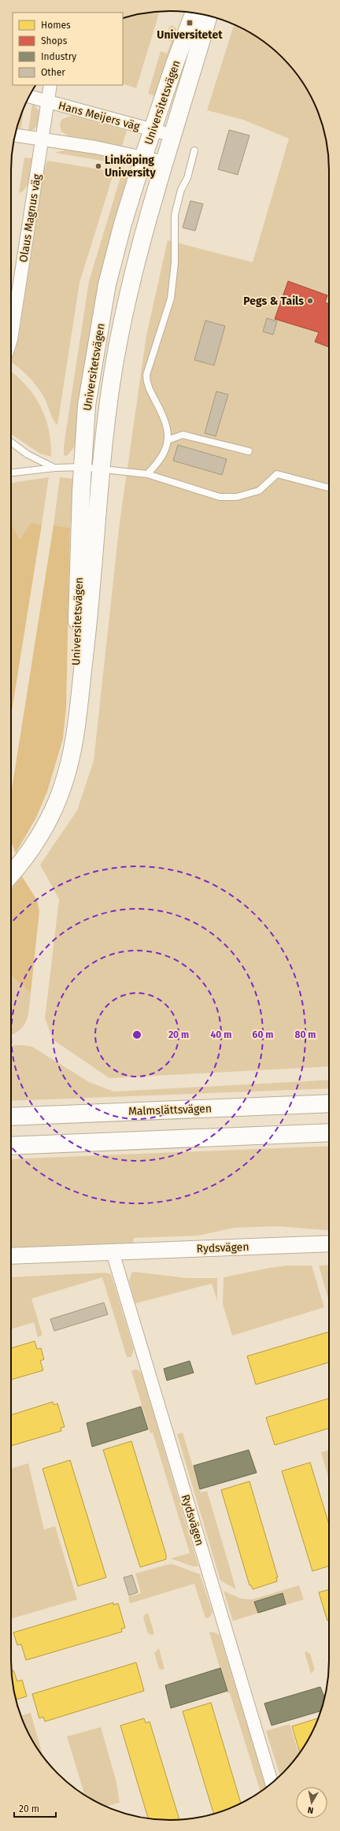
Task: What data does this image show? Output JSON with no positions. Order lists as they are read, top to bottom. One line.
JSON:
{"streets":{"main road":["Universitetsvägen","Malmslättsvägen"],"street":["Hans Meijers väg","Olaus Magnus väg","Rydsvägen"]},"crossings":[["Universitetsvägen","Hans Meijers väg"],["Hans Meijers väg","Olaus Magnus väg"]],"places":{"transit":["Universitetet"],"other":["Linköping University","Pegs & Tails"]},"legend":["Homes","Shops","Industry","Other"],"scale_bar":"20 m","north":"bottom","rings":["20 m","40 m","60 m","80 m"]}
